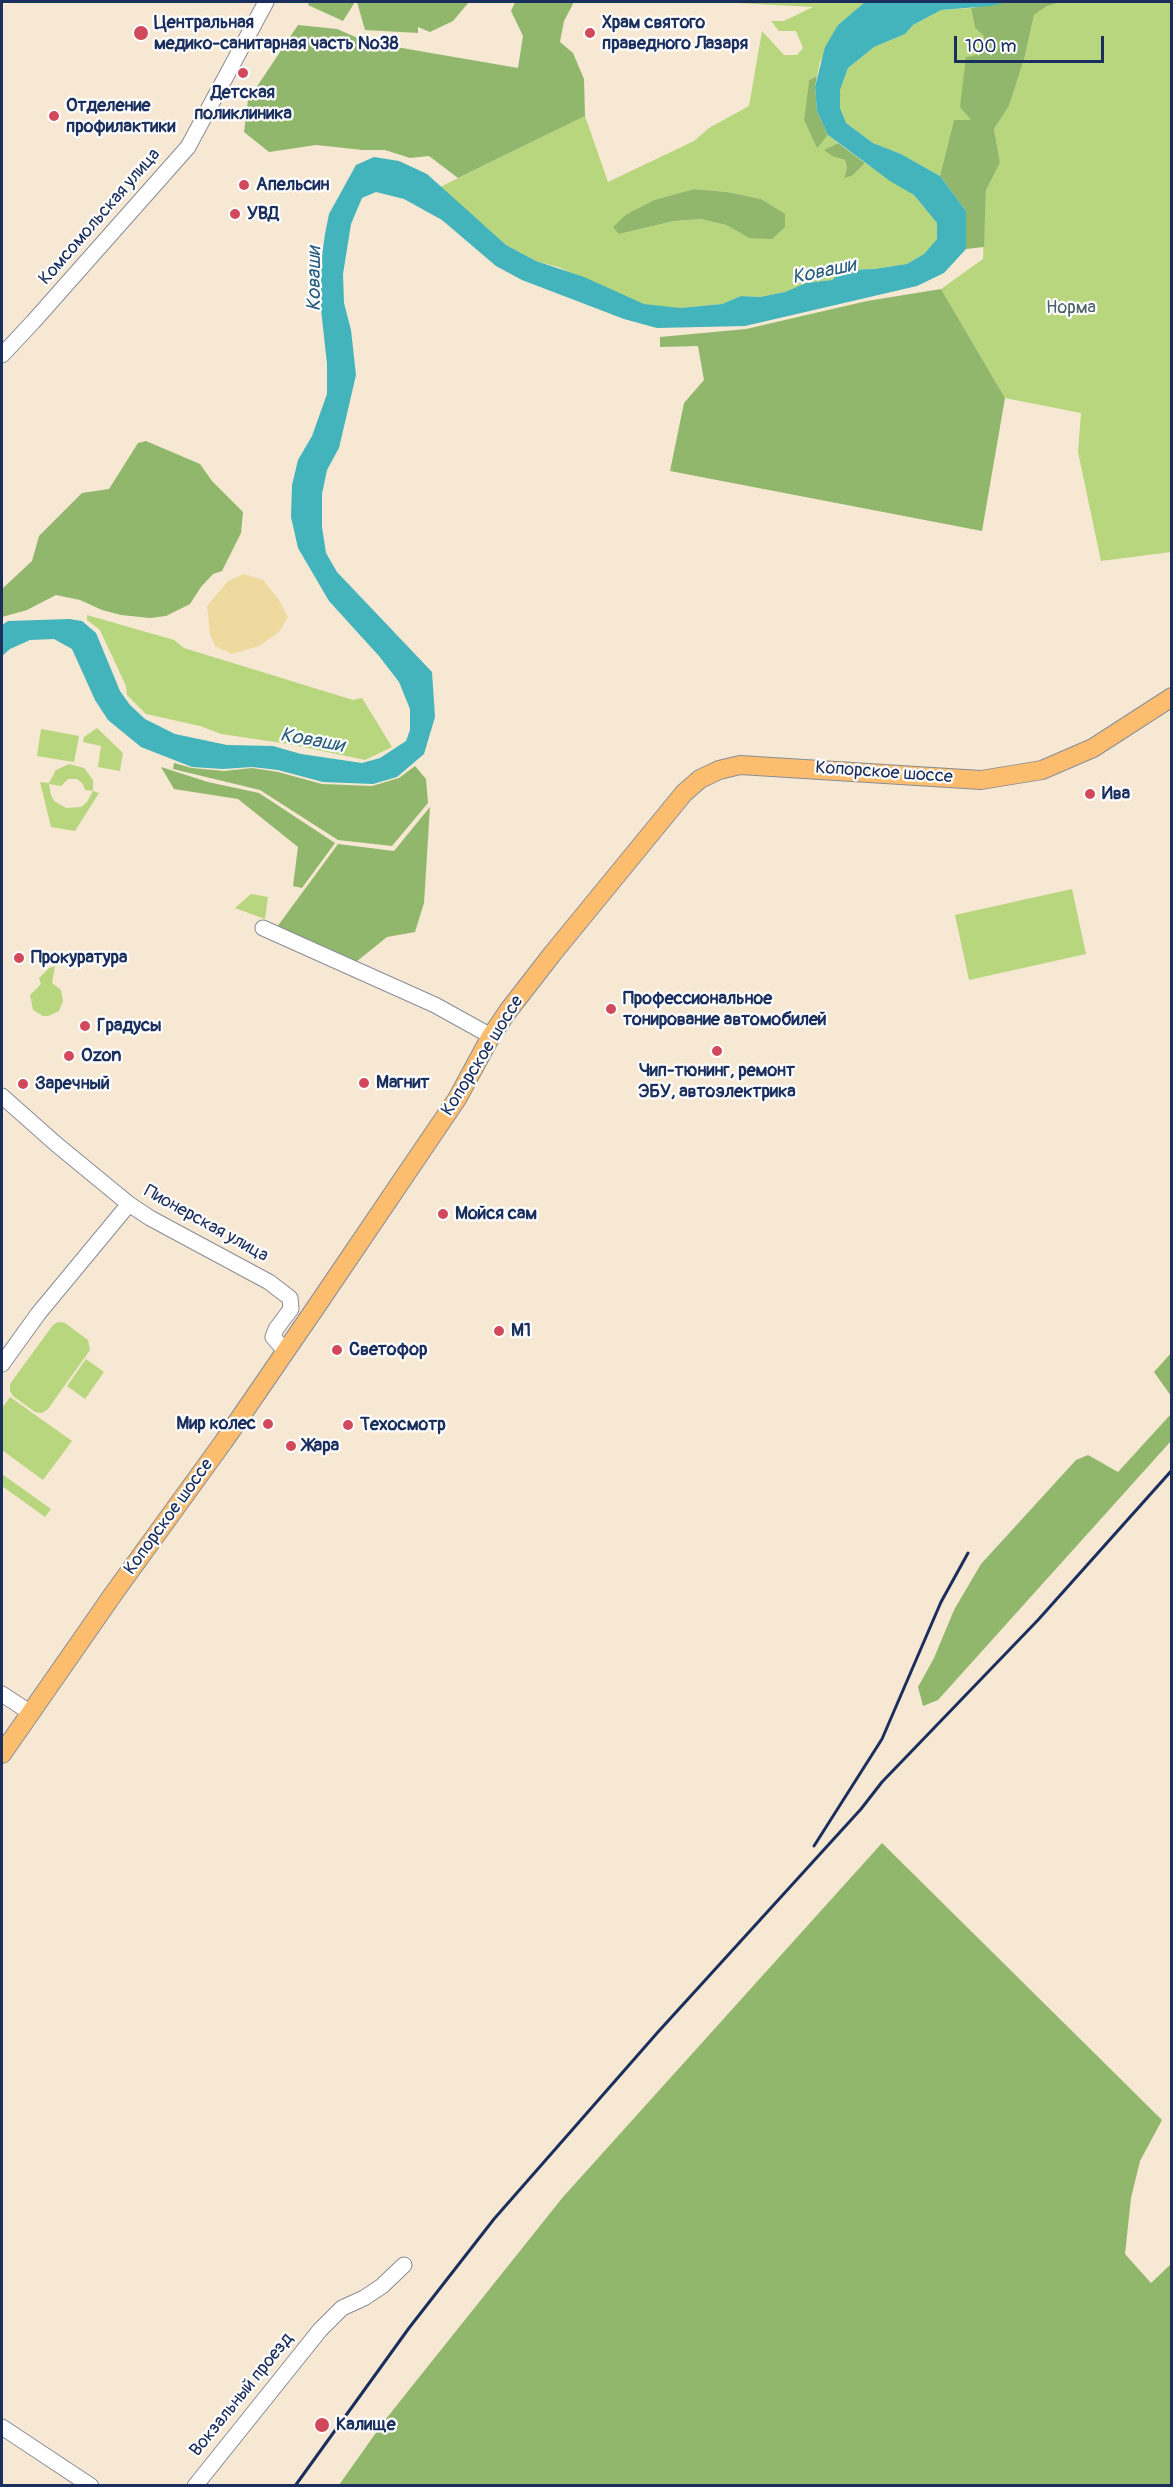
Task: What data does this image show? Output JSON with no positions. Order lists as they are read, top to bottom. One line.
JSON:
{"streets":{"main road":["Копорское шоссе"],"street":["Комсомольская улица","Пионерская улица","Вокзальный проезд"]},"crossings":[["Копорское шоссе","Пионерская улица"]],"water":["Коваши"],"parks":["Норма"],"places":["Центральная медико-санитарная часть №38","Храм святого праведного Лазаря","Детская поликлиника","Отделение профилактики","Апельсин","УВД","Ива","Прокуратура","Профессиональное тонирование автомобилей","Градусы","Чип-тюнинг, ремонт ЭБУ, автоэлектрика","Ozon","Магнит","Заречный","Мойся сам","М1","Светофор","Мир колес","Техосмотр","Жара","Калище"],"scale_bar":"100 m"}
